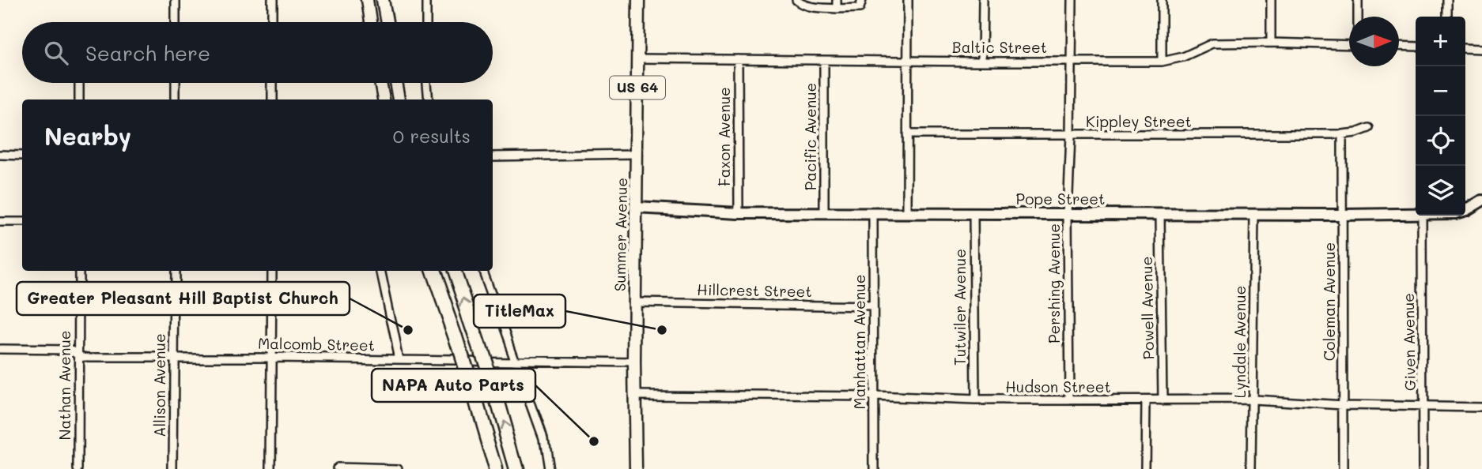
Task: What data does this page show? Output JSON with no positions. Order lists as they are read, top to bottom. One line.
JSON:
{"streets":{"main road":["US 64","Summer Avenue"],"street":["Baltic Street","Kippley Street","Faxon Avenue","Pacific Avenue","Pope Street","Pershing Avenue","Hillcrest Street","Coleman Avenue","Tutwiler Avenue","Powell Avenue","Manhattan Avenue","Lyndale Avenue","Given Avenue","Malcomb Street","Nathan Avenue","Allison Avenue","Hudson Street"]},"crossings":[["Baltic Street","Faxon Avenue"],["Baltic Street","Pacific Avenue"],["Baltic Street","Summer Avenue"],["Baltic Street","Pershing Avenue"],["Kippley Street","Pershing Avenue"],["Kippley Street","Coleman Avenue"],["Faxon Avenue","Pope Street"],["Pacific Avenue","Pope Street"],["Pope Street","Summer Avenue"],["Pope Street","Pershing Avenue"],["Pope Street","Coleman Avenue"],["Pope Street","Tutwiler Avenue"],["Pope Street","Powell Avenue"],["Pope Street","Manhattan Avenue"],["Pope Street","Lyndale Avenue"],["Summer Avenue","Hillcrest Street"],["Summer Avenue","Malcomb Street"],["Summer Avenue","Hudson Street"],["Pershing Avenue","Hudson Street"],["Hillcrest Street","Manhattan Avenue"],["Coleman Avenue","Hudson Street"],["Tutwiler Avenue","Hudson Street"],["Powell Avenue","Hudson Street"],["Manhattan Avenue","Hudson Street"],["Lyndale Avenue","Hudson Street"],["Given Avenue","Hudson Street"],["Malcomb Street","Nathan Avenue"],["Malcomb Street","Allison Avenue"]],"places":["Greater Pleasant Hill Baptist Church","TitleMax","NAPA Auto Parts"],"north":"right","page":{"map_buttons":["+","−"],"search":"Search here","heading":["Nearby","0 results"]}}
